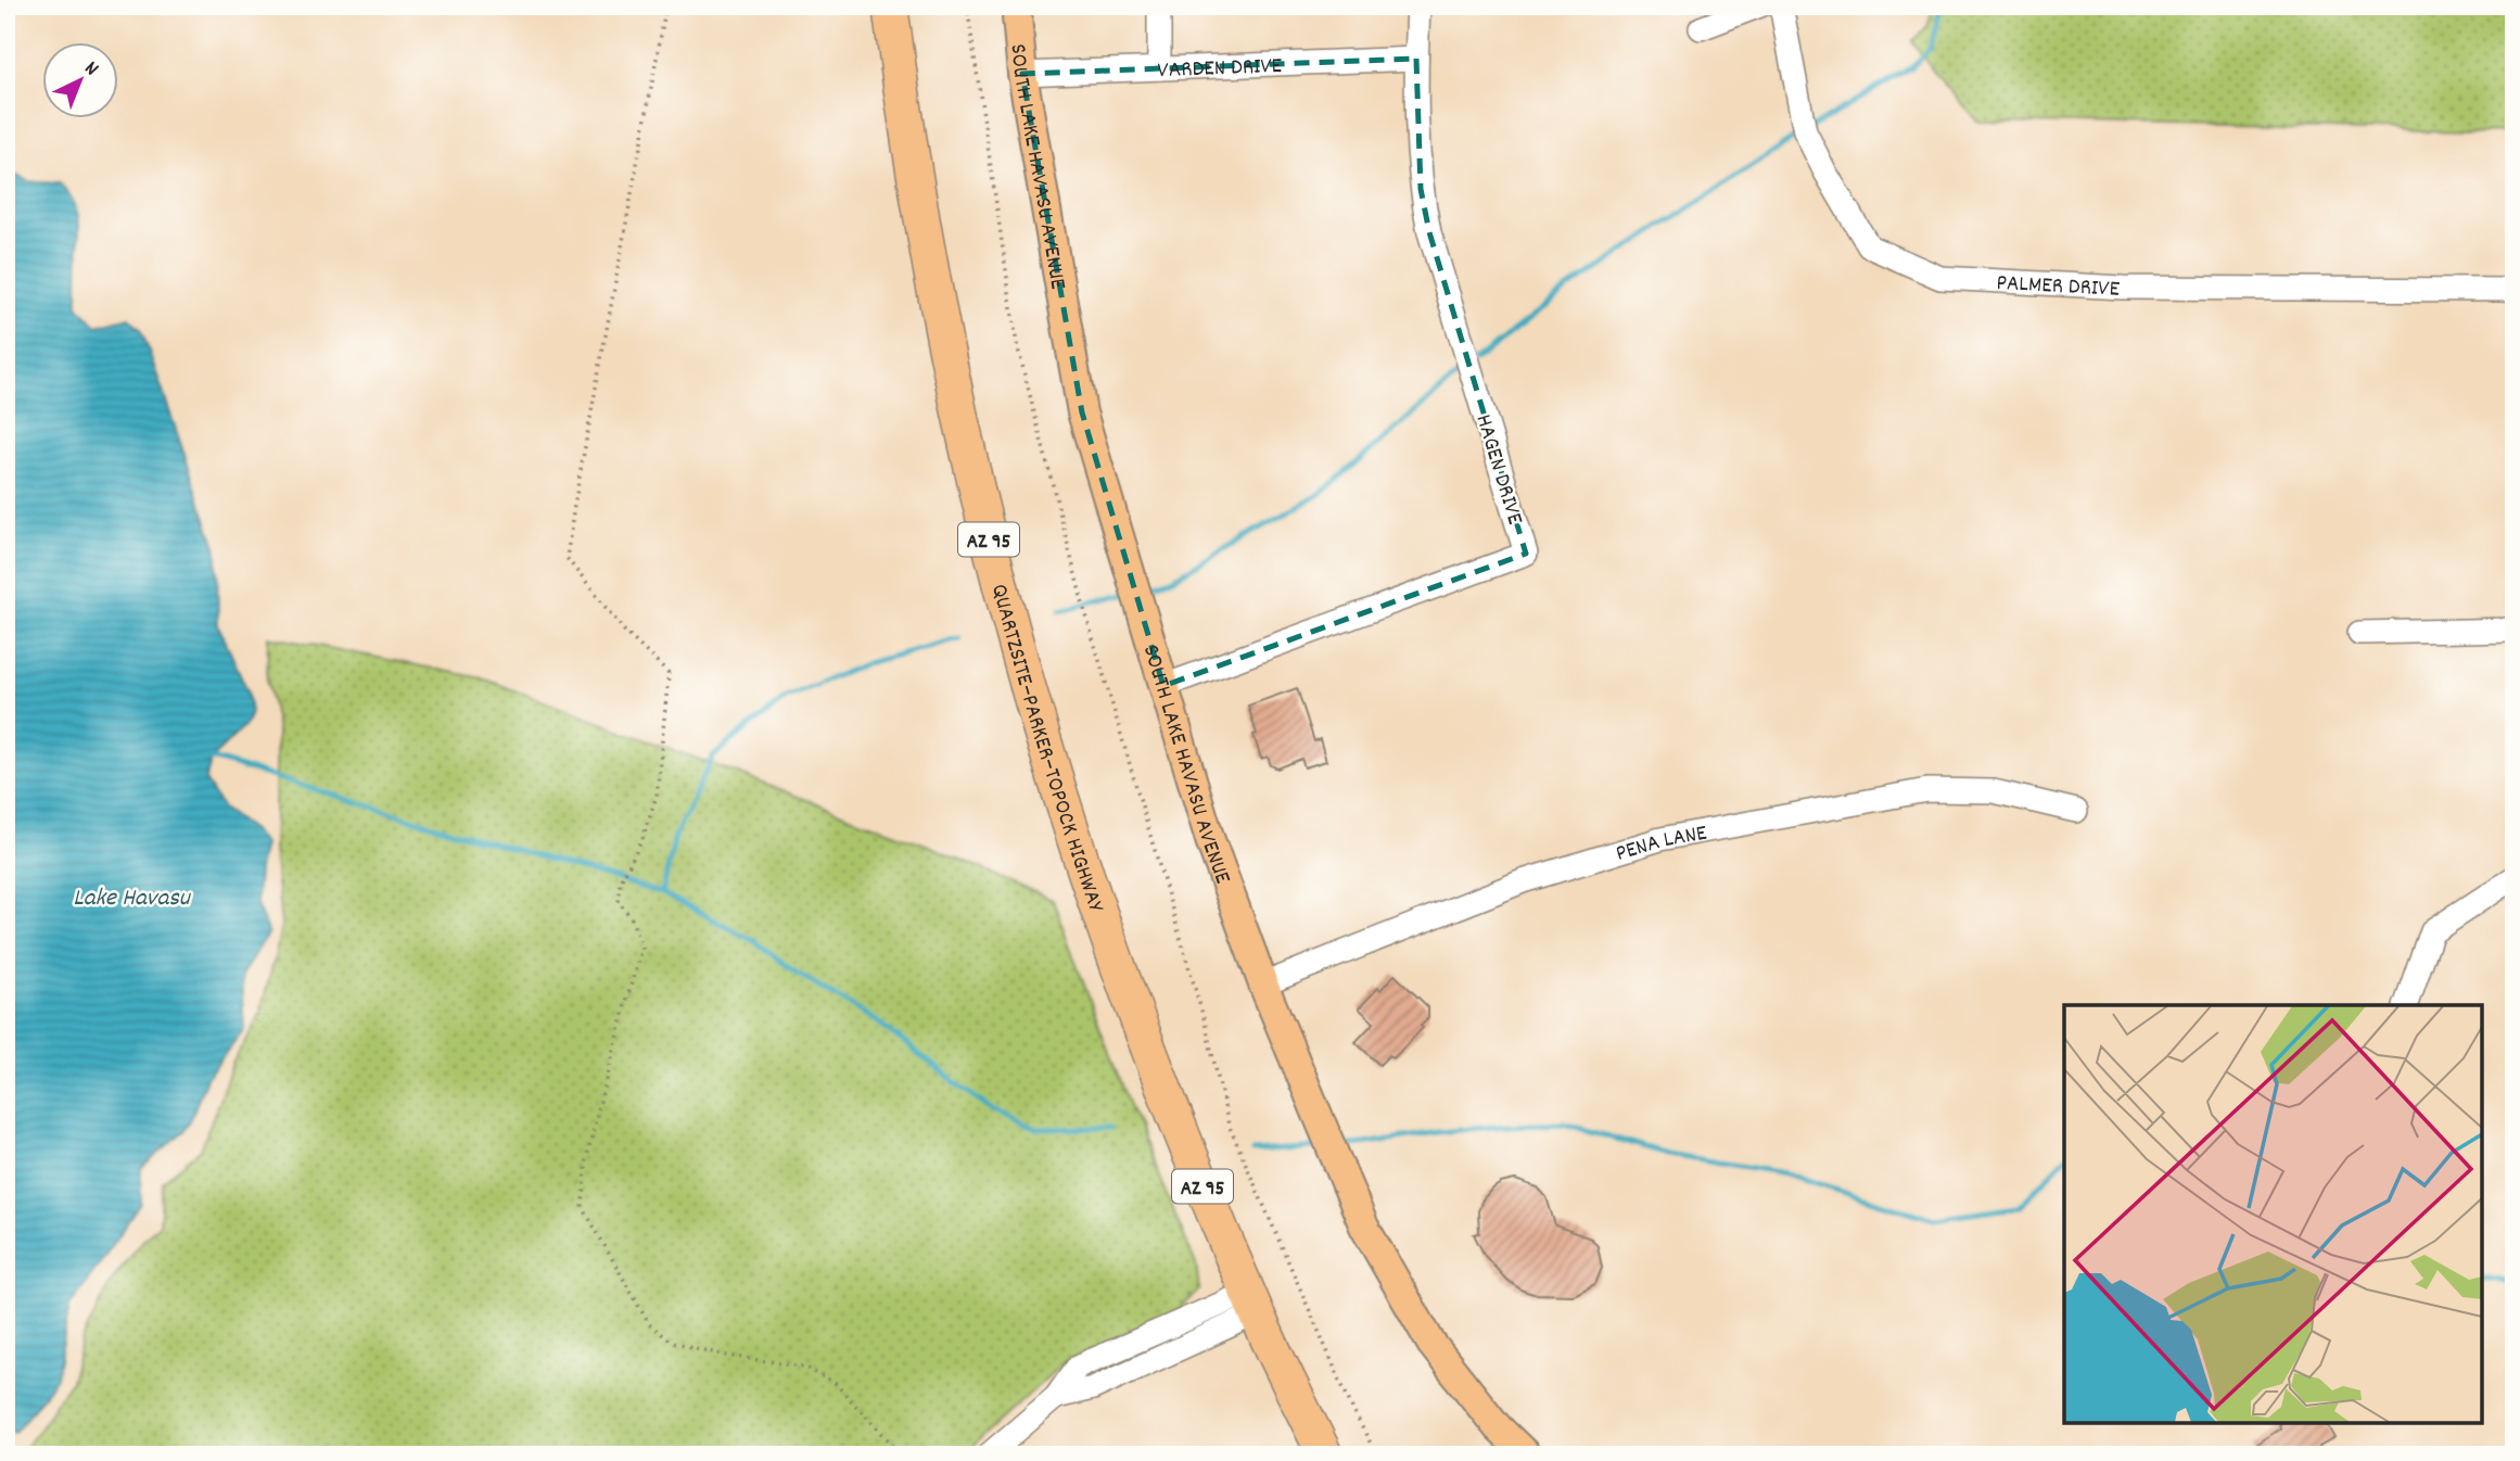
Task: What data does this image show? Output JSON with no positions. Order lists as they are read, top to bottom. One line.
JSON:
{"streets":{"highway":["AZ 95","QUARTZSITE–PARKER–TOPOCK HIGHWAY"],"main road":["SOUTH LAKE HAVASU AVENUE"],"street":["VARDEN DRIVE","PALMER DRIVE","HAGEN DRIVE","PENA LANE"]},"crossings":[["VARDEN DRIVE","SOUTH LAKE HAVASU AVENUE"],["VARDEN DRIVE","HAGEN DRIVE"],["SOUTH LAKE HAVASU AVENUE","HAGEN DRIVE"],["SOUTH LAKE HAVASU AVENUE","PENA LANE"]],"water":["Lake Havasu"],"north":"top right"}
